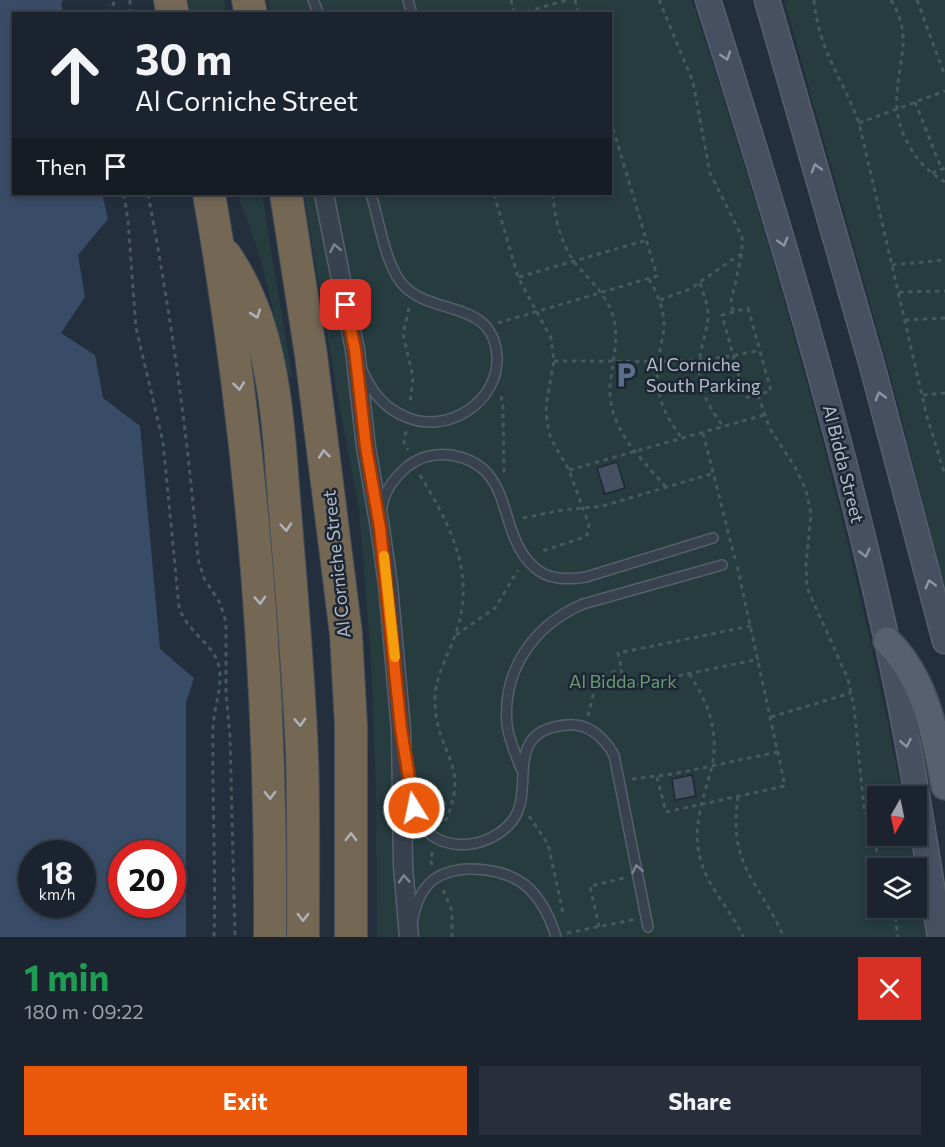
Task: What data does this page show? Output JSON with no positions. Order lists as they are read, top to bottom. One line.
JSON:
{"streets":{"highway":["Al Corniche Street"],"main road":["Al Bidda Street"]},"parks":["Al Bidda Park"],"places":{"parking":["Al Corniche South Parking"]},"north":"bottom","page":{"turn":["30 m","Al Corniche Street"],"then":"Then","speed":"18 km/h","limit":"20","heading":["1 min","180 m · 09:22"],"buttons":["Exit","Share"]}}
